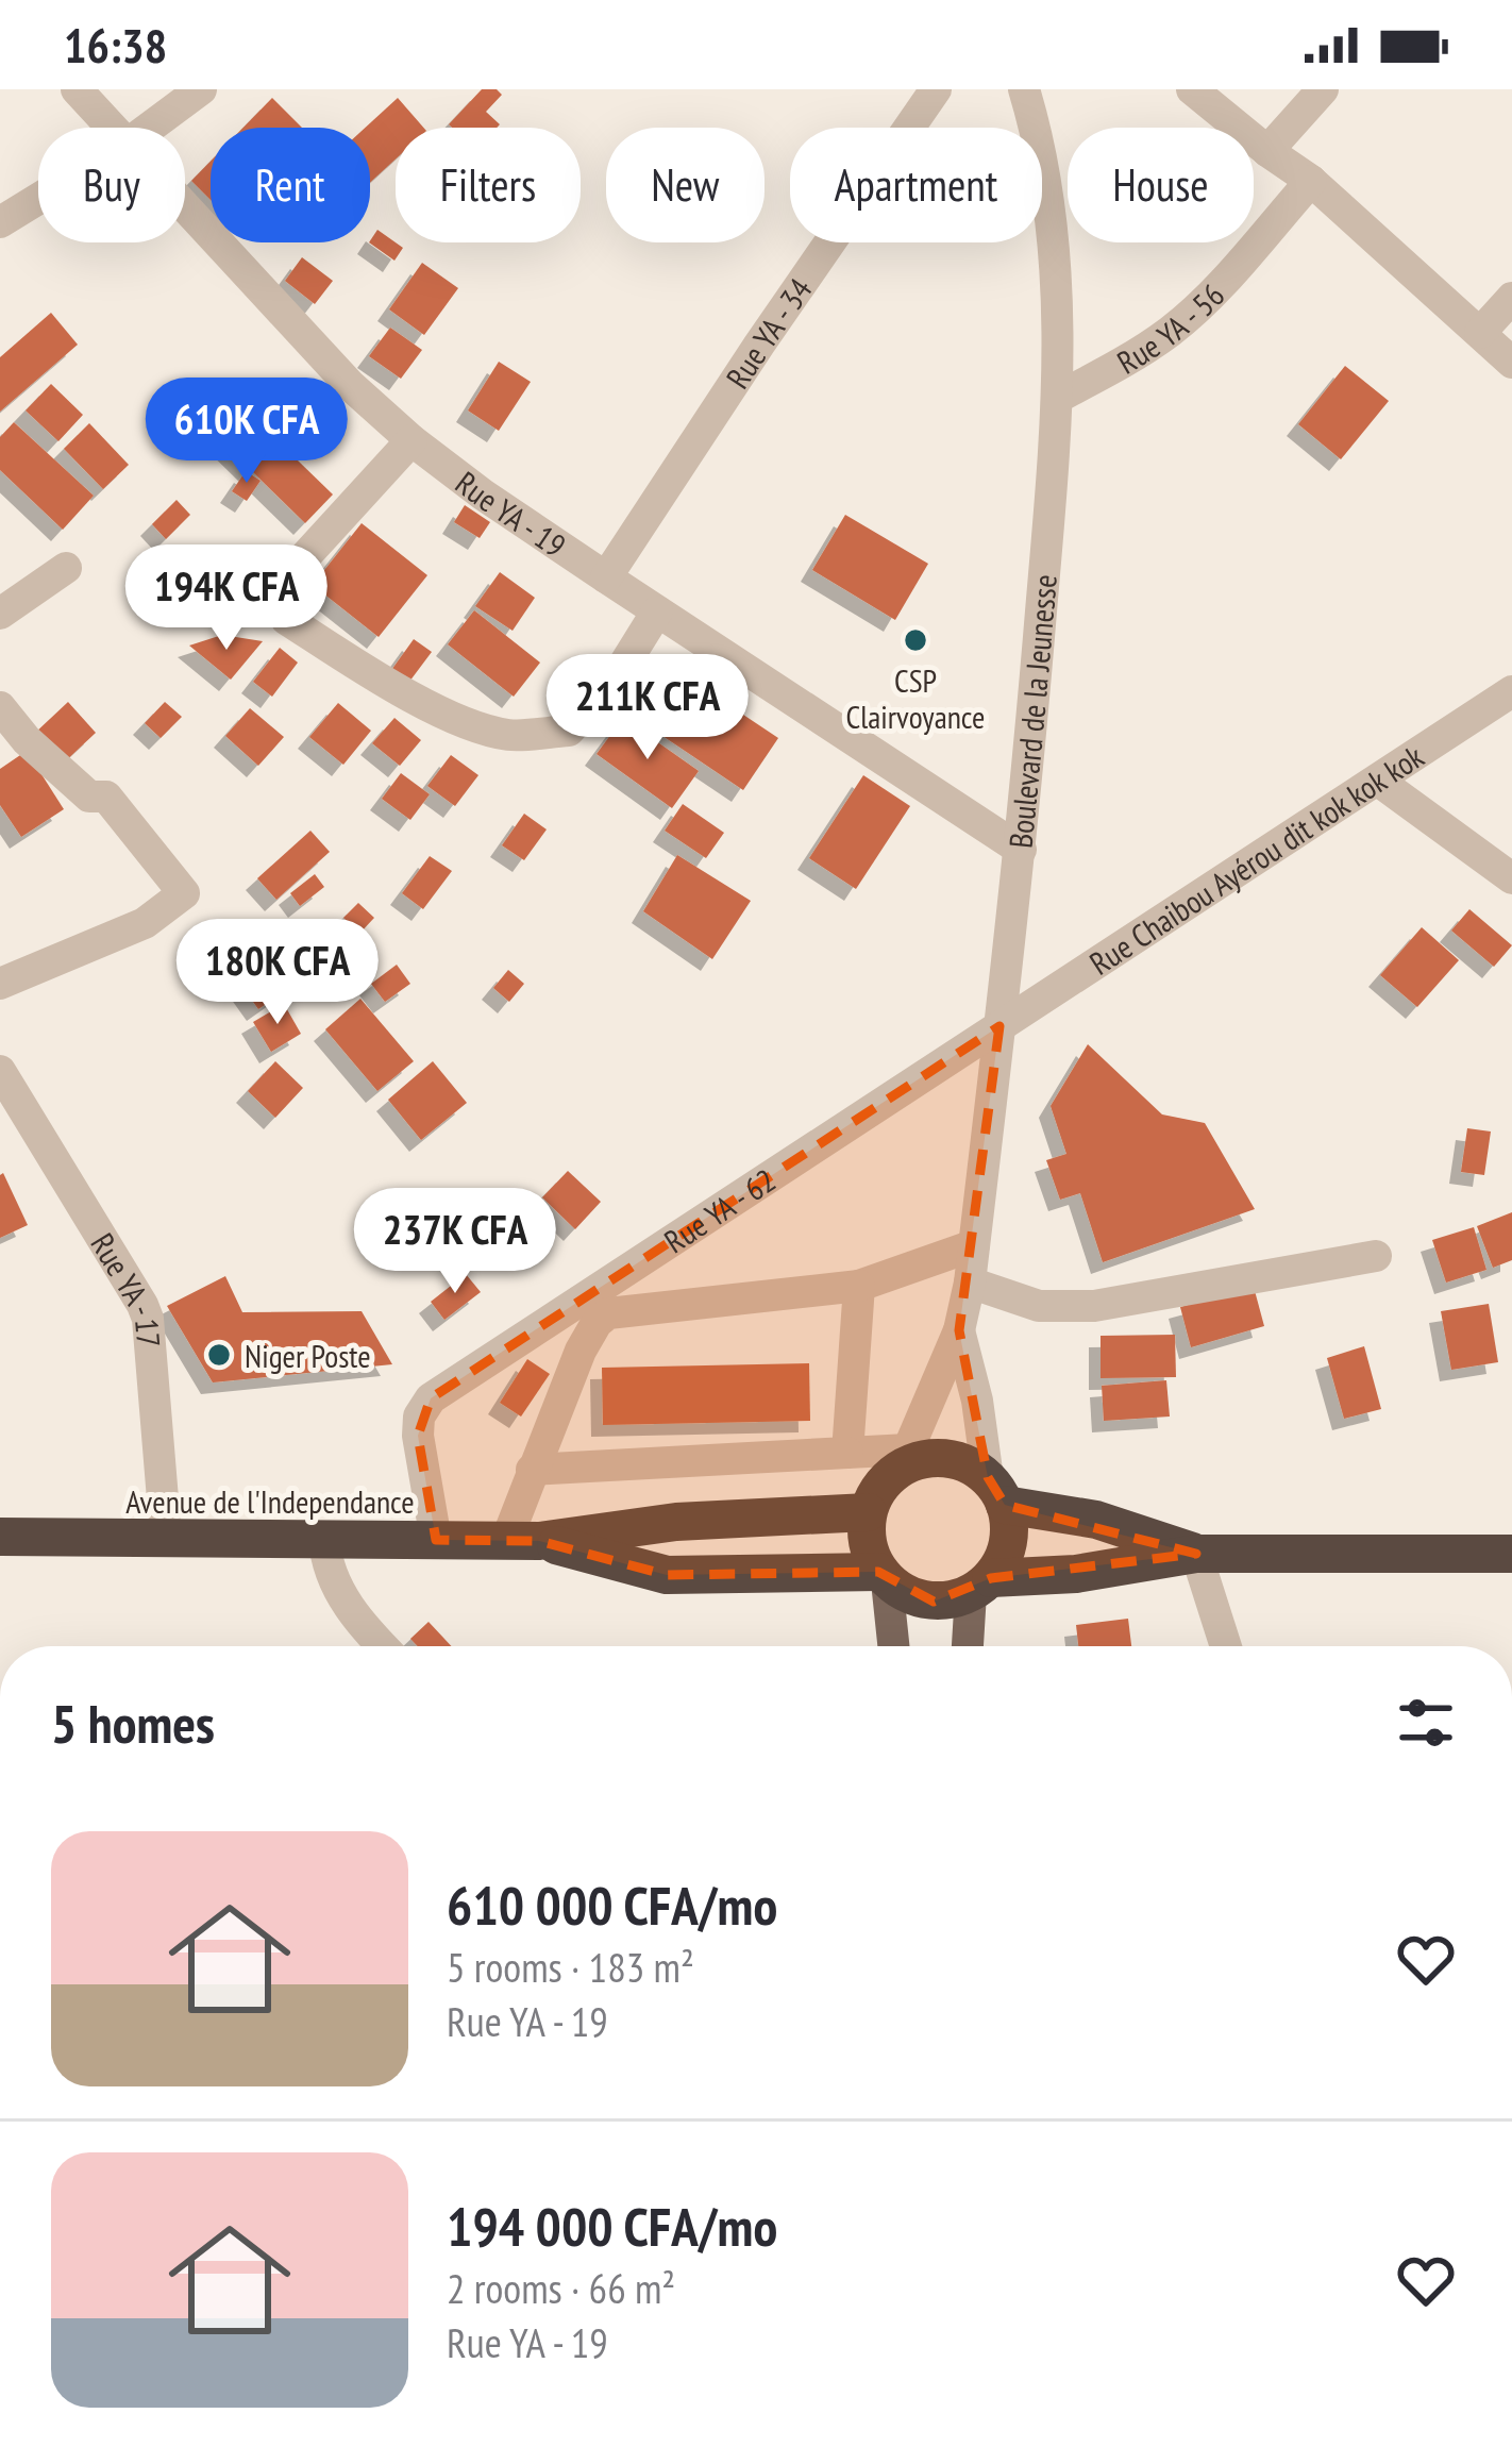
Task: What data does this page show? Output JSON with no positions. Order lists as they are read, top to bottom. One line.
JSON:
{"streets":{"highway":["Avenue de l'Independance"],"street":["Rue YA - 56","Rue YA - 34","Rue YA - 19","Boulevard de la Jeunesse","Rue Chaibou Ayérou dit kok kok kok","Rue YA - 62","Rue YA - 17"]},"crossings":[["Rue YA - 56","Boulevard de la Jeunesse"],["Rue YA - 34","Rue YA - 19"],["Rue YA - 19","Boulevard de la Jeunesse"],["Boulevard de la Jeunesse","Rue Chaibou Ayérou dit kok kok kok"],["Boulevard de la Jeunesse","Rue YA - 62"],["Boulevard de la Jeunesse","Avenue de l'Independance"],["Rue Chaibou Ayérou dit kok kok kok","Rue YA - 62"],["Rue YA - 62","Avenue de l'Independance"],["Rue YA - 17","Avenue de l'Independance"]],"places":["CSP Clairvoyance","Niger Poste"],"page":{"status":"16:38","chip":["Buy","Rent","Filters","New","Apartment","House"],"price":["610K CFA","194K CFA","211K CFA","180K CFA","237K CFA"],"heading":"5 homes","list":[{"name":"610 000 CFA/mo","note":"5 rooms · 183 m² · Rue YA - 19"},{"name":"194 000 CFA/mo","note":"2 rooms · 66 m² · Rue YA - 19"}]}}
